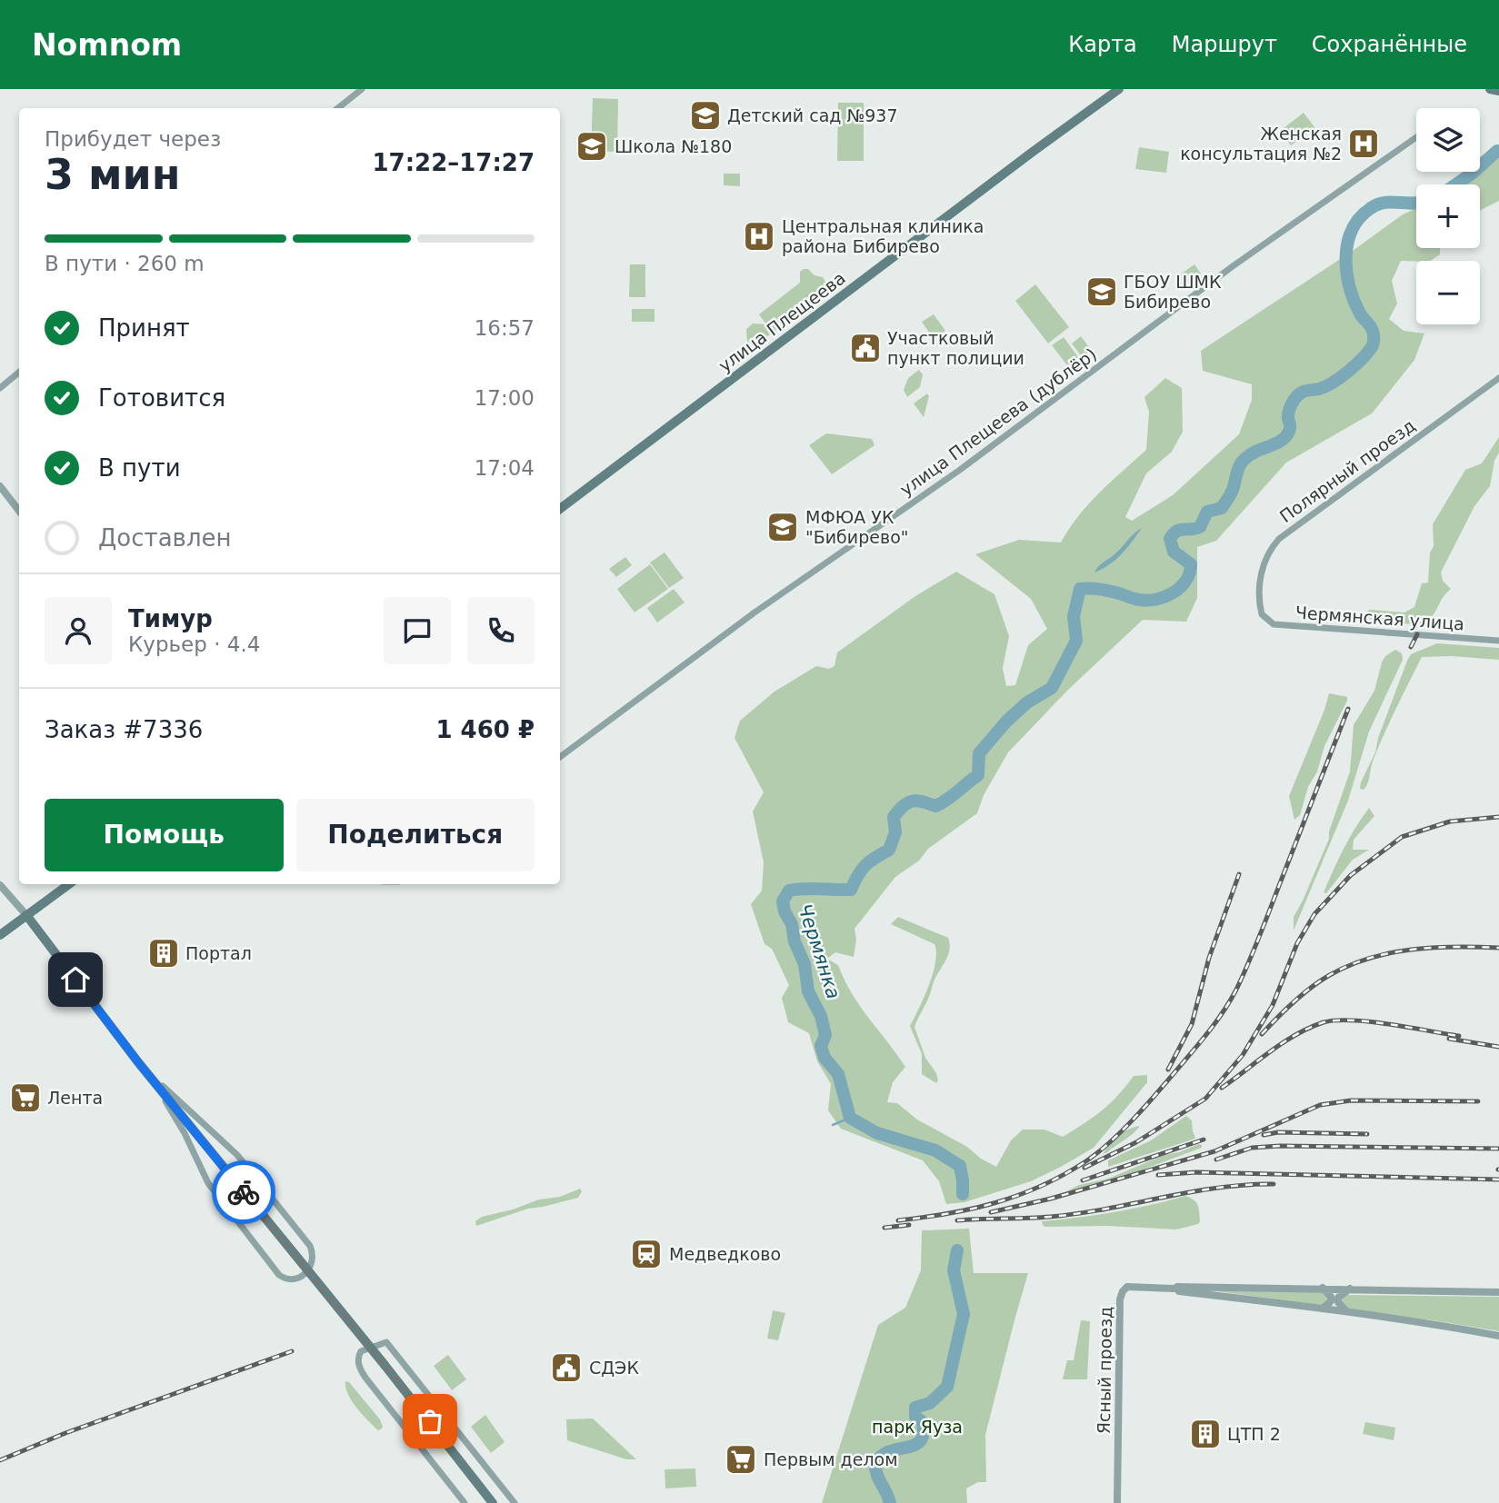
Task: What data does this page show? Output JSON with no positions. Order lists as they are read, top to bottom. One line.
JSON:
{"streets":{"main road":["улица Плещеева"],"street":["улица Плещеева (дублёр)","Полярный проезд","Чермянская улица","Ясный проезд"]},"crossings":[["Полярный проезд","Чермянская улица"]],"water":["Чермянка"],"parks":["парк Яуза"],"places":{"school or university":["Детский сад №937","Школа №180","ГБОУ ШМК Бибирево","МФЮА УК \"Бибирево\""],"hospital":["Женская консультация №2","Центральная клиника района Бибирево"],"public building":["Участковый пункт полиции","СДЭК"],"building":["Портал","ЦТП 2"],"supermarket":["Лента","Первым делом"],"station":["Медведково"]},"page":{"header":"Nomnom","nav":["Карта","Маршрут","Сохранённые"],"map_buttons":["+","−"],"heading":["3 мин","Прибудет через","17:22–17:27"],"panel":["Тимур","Курьер · 4.4","Заказ #7336","1 460 ₽"],"bar":"В пути · 260 m","list":[["Принят","16:57"],["Готовится","17:00"],["В пути","17:04"],"Доставлен"],"buttons":["Помощь","Поделиться"]}}
